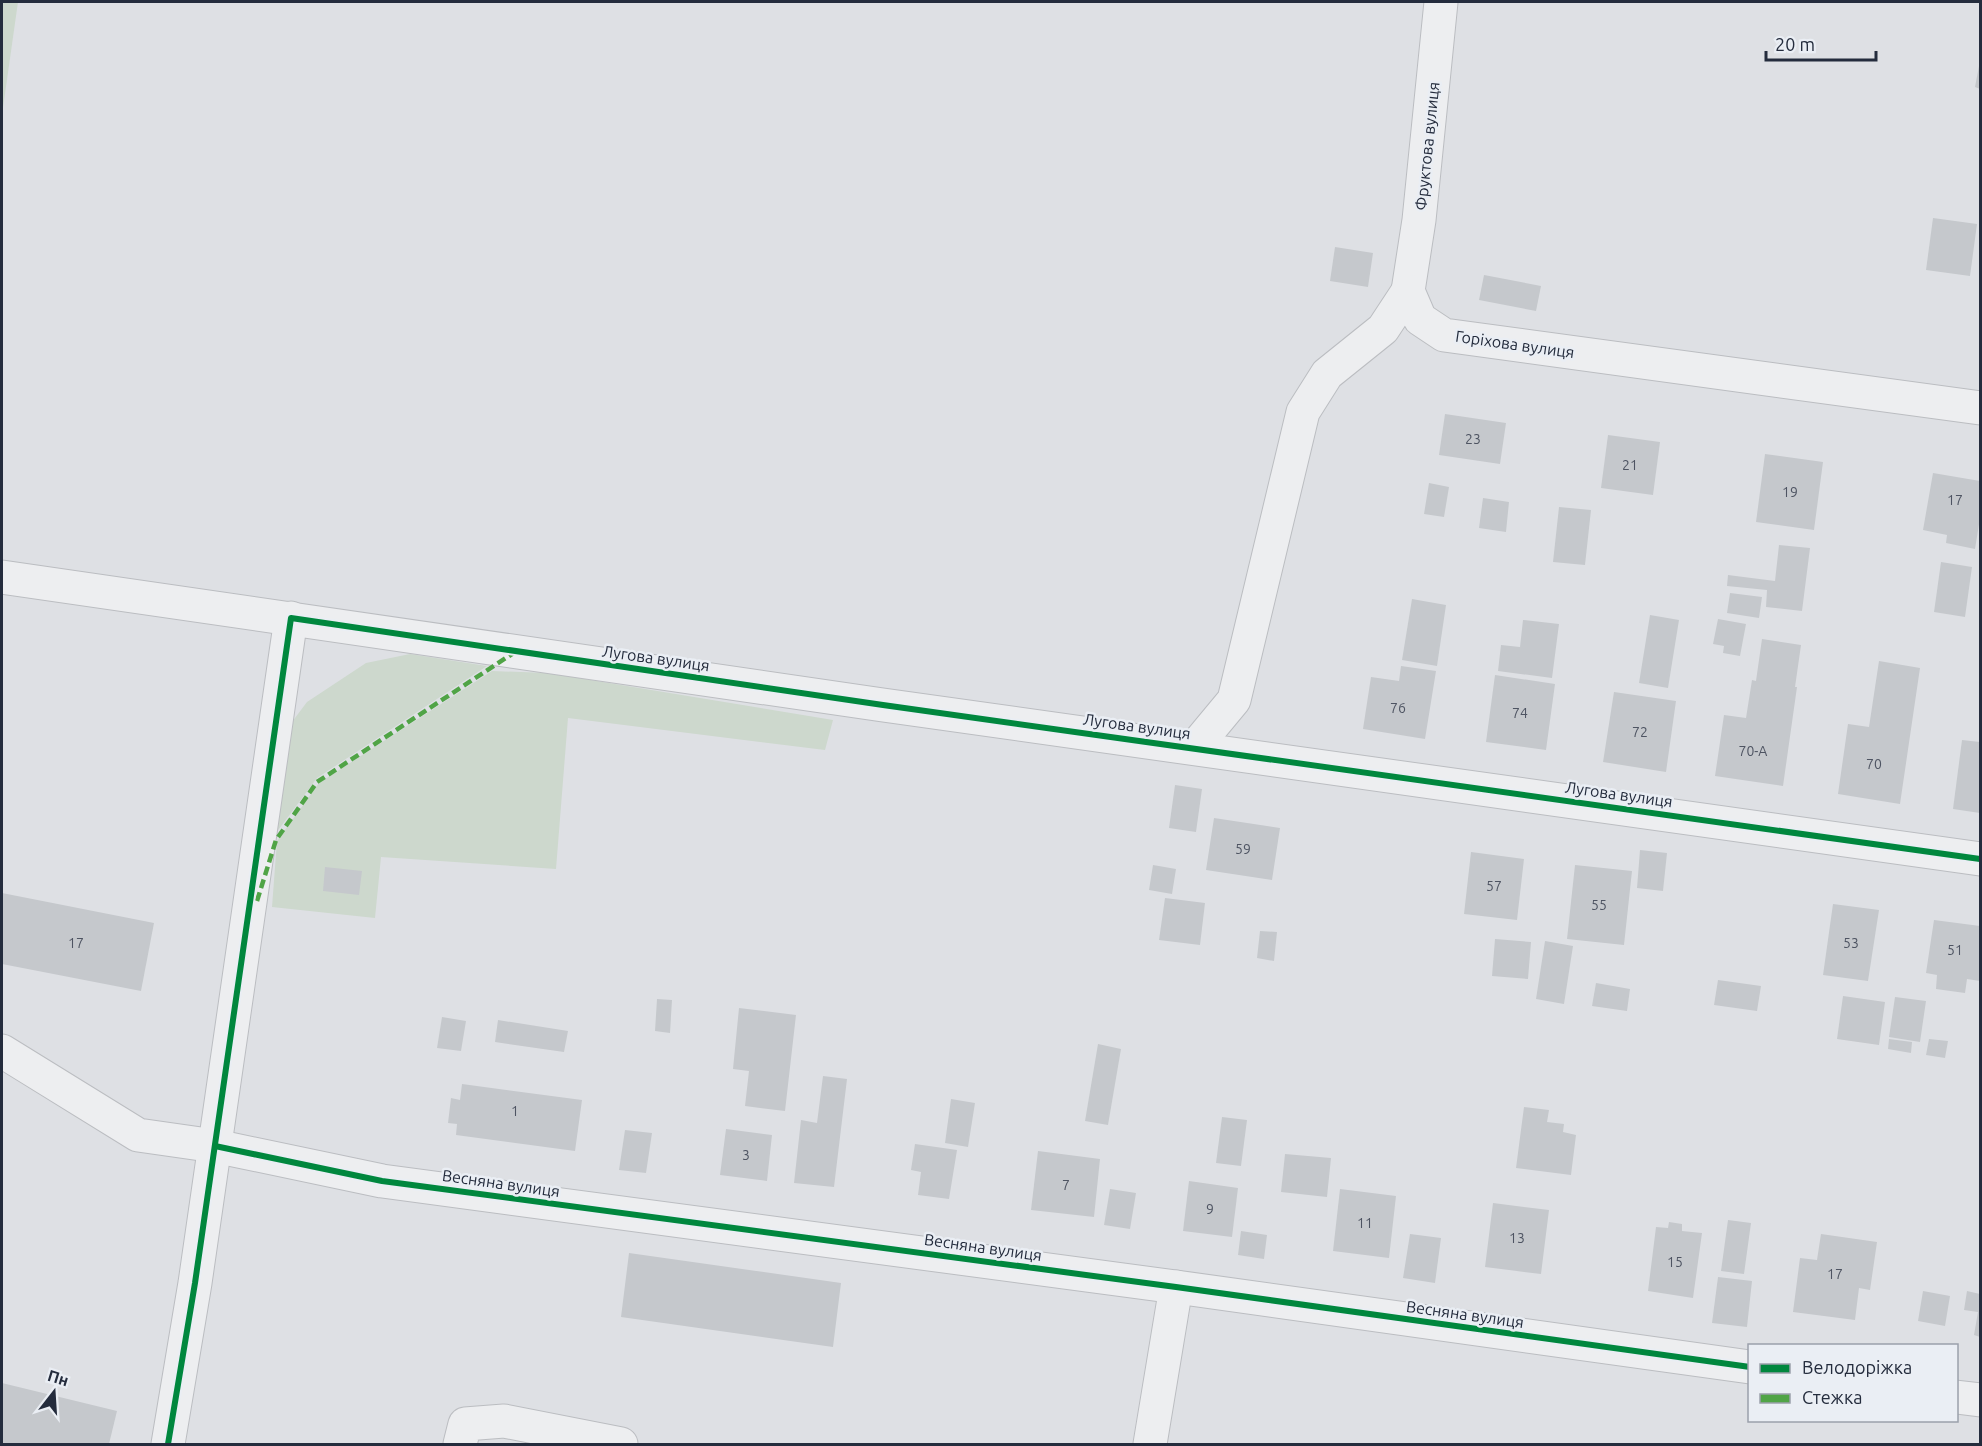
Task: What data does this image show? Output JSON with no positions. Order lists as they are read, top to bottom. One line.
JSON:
{"streets":{"street":["Фруктова вулиця","Горіхова вулиця","Лугова вулиця","Весняна вулиця"]},"crossings":[["Фруктова вулиця","Горіхова вулиця"]],"house_numbers":["23","21","19","17","76","74","72","70-А","70","59","57","55","17","53","51","1","3","7","9","11","13","15","17"],"legend":["Велодоріжка","Стежка"],"scale_bar":"20 m","north":"top"}
